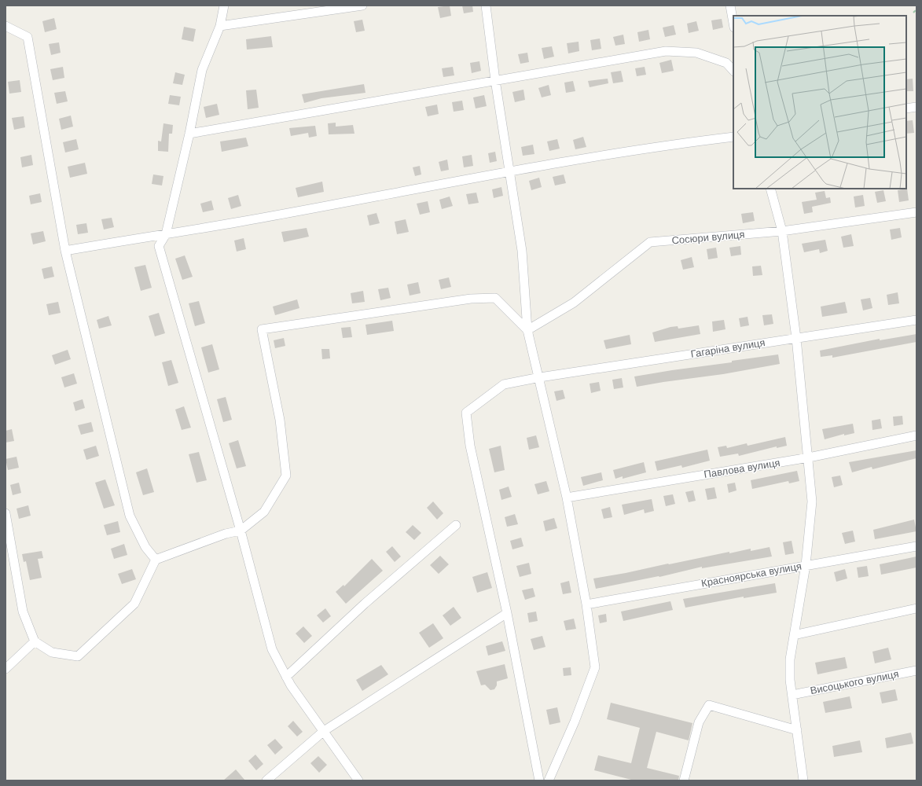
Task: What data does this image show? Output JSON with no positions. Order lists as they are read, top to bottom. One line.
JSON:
{"streets":{"street":["Сосюри вулиця","Гагаріна вулиця","Павлова вулиця","Красноярська вулиця","Висоцького вулиця"]}}
